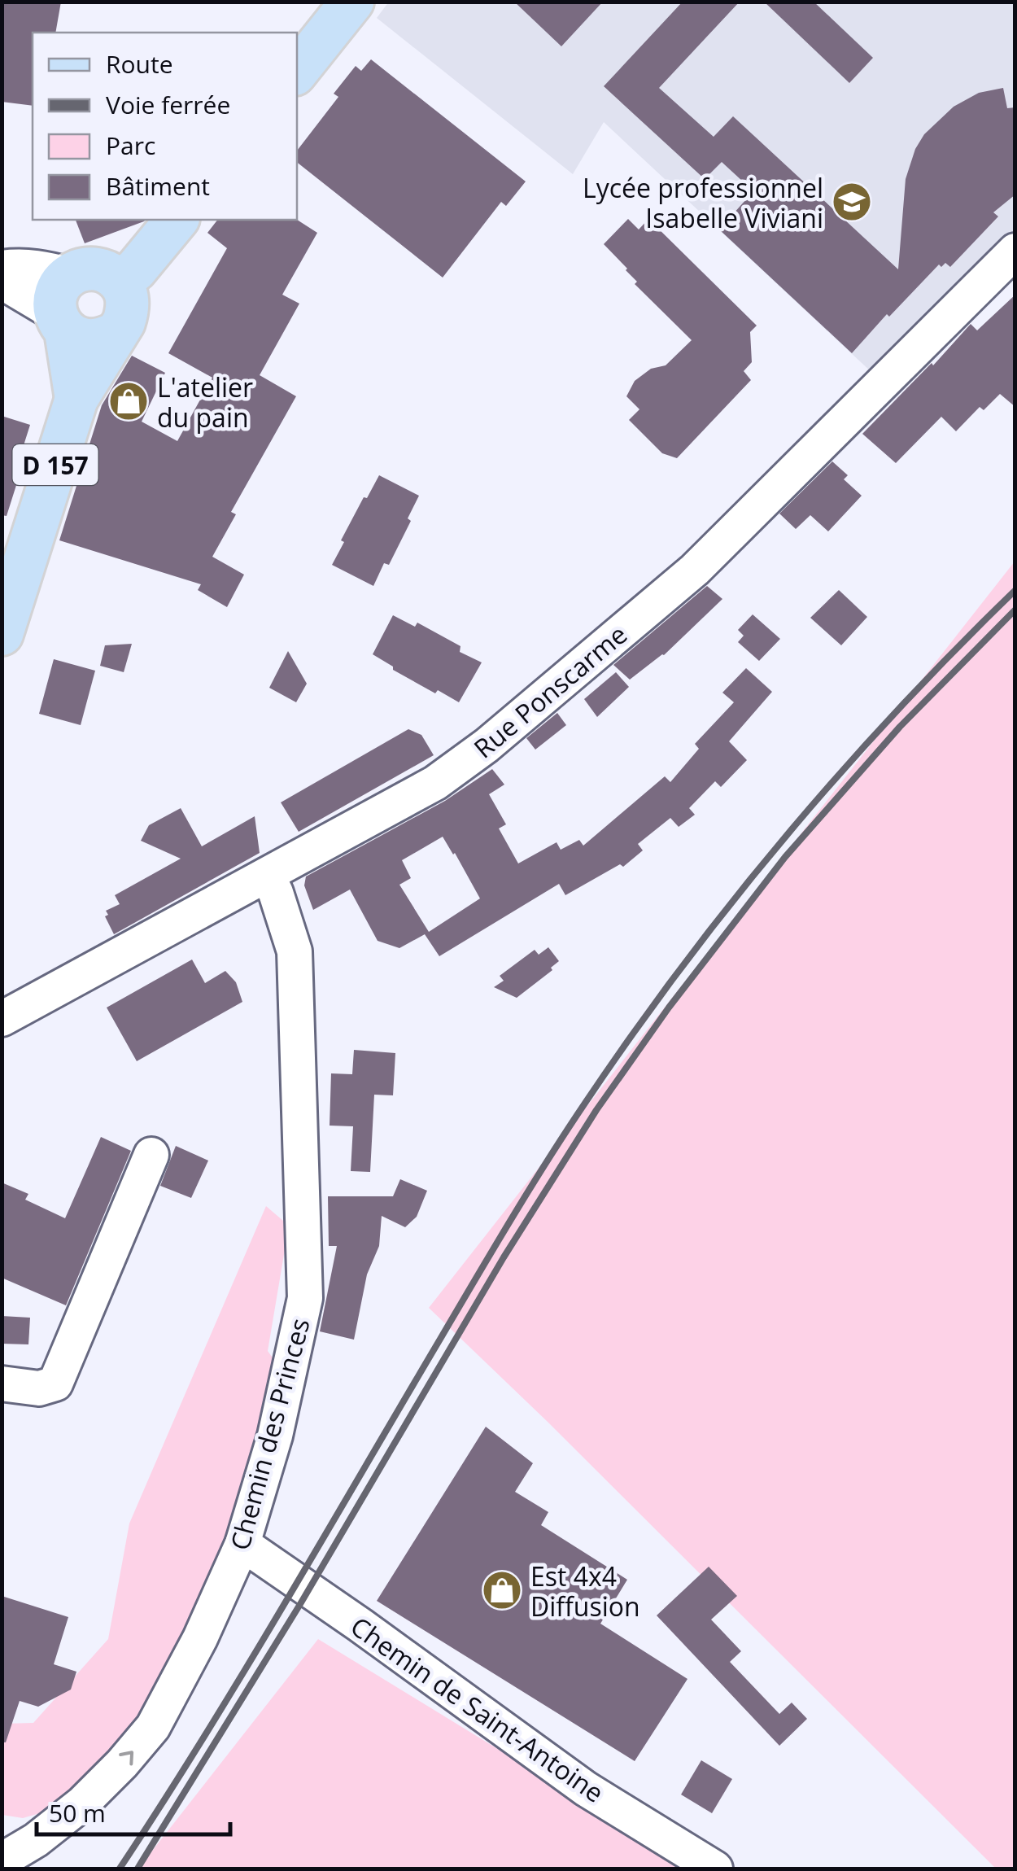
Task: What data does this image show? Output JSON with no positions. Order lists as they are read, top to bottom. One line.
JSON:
{"streets":{"main road":["D 157"],"street":["Rue Ponscarme","Chemin des Princes","Chemin de Saint-Antoine"]},"crossings":[["Rue Ponscarme","Chemin des Princes"],["Chemin des Princes","Chemin de Saint-Antoine"]],"one_way":["Chemin des Princes"],"places":{"school or university":["Lycée professionnel Isabelle Viviani"],"shop":["L'atelier du pain","Est 4x4 Diffusion"]},"legend":["Route","Voie ferrée","Parc","Bâtiment"],"scale_bar":"50 m"}
